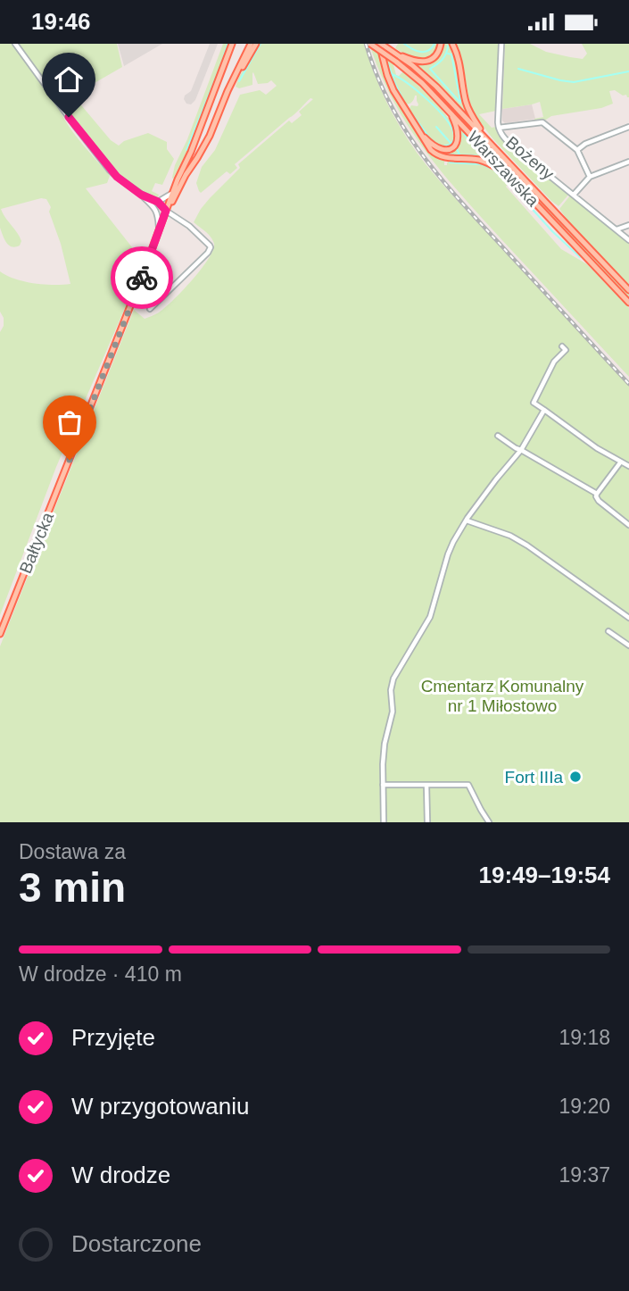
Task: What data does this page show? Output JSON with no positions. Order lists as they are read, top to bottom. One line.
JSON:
{"streets":{"main road":["Warszawska","Bałtycka"],"street":["Bożeny"]},"parks":["Cmentarz Komunalny nr 1 Miłostowo"],"places":["Fort IIIa"],"page":{"status":"19:46","heading":["3 min","Dostawa za","19:49–19:54"],"bar":"W drodze · 410 m","list":[["Przyjęte","19:18"],["W przygotowaniu","19:20"],["W drodze","19:37"],"Dostarczone"]}}
